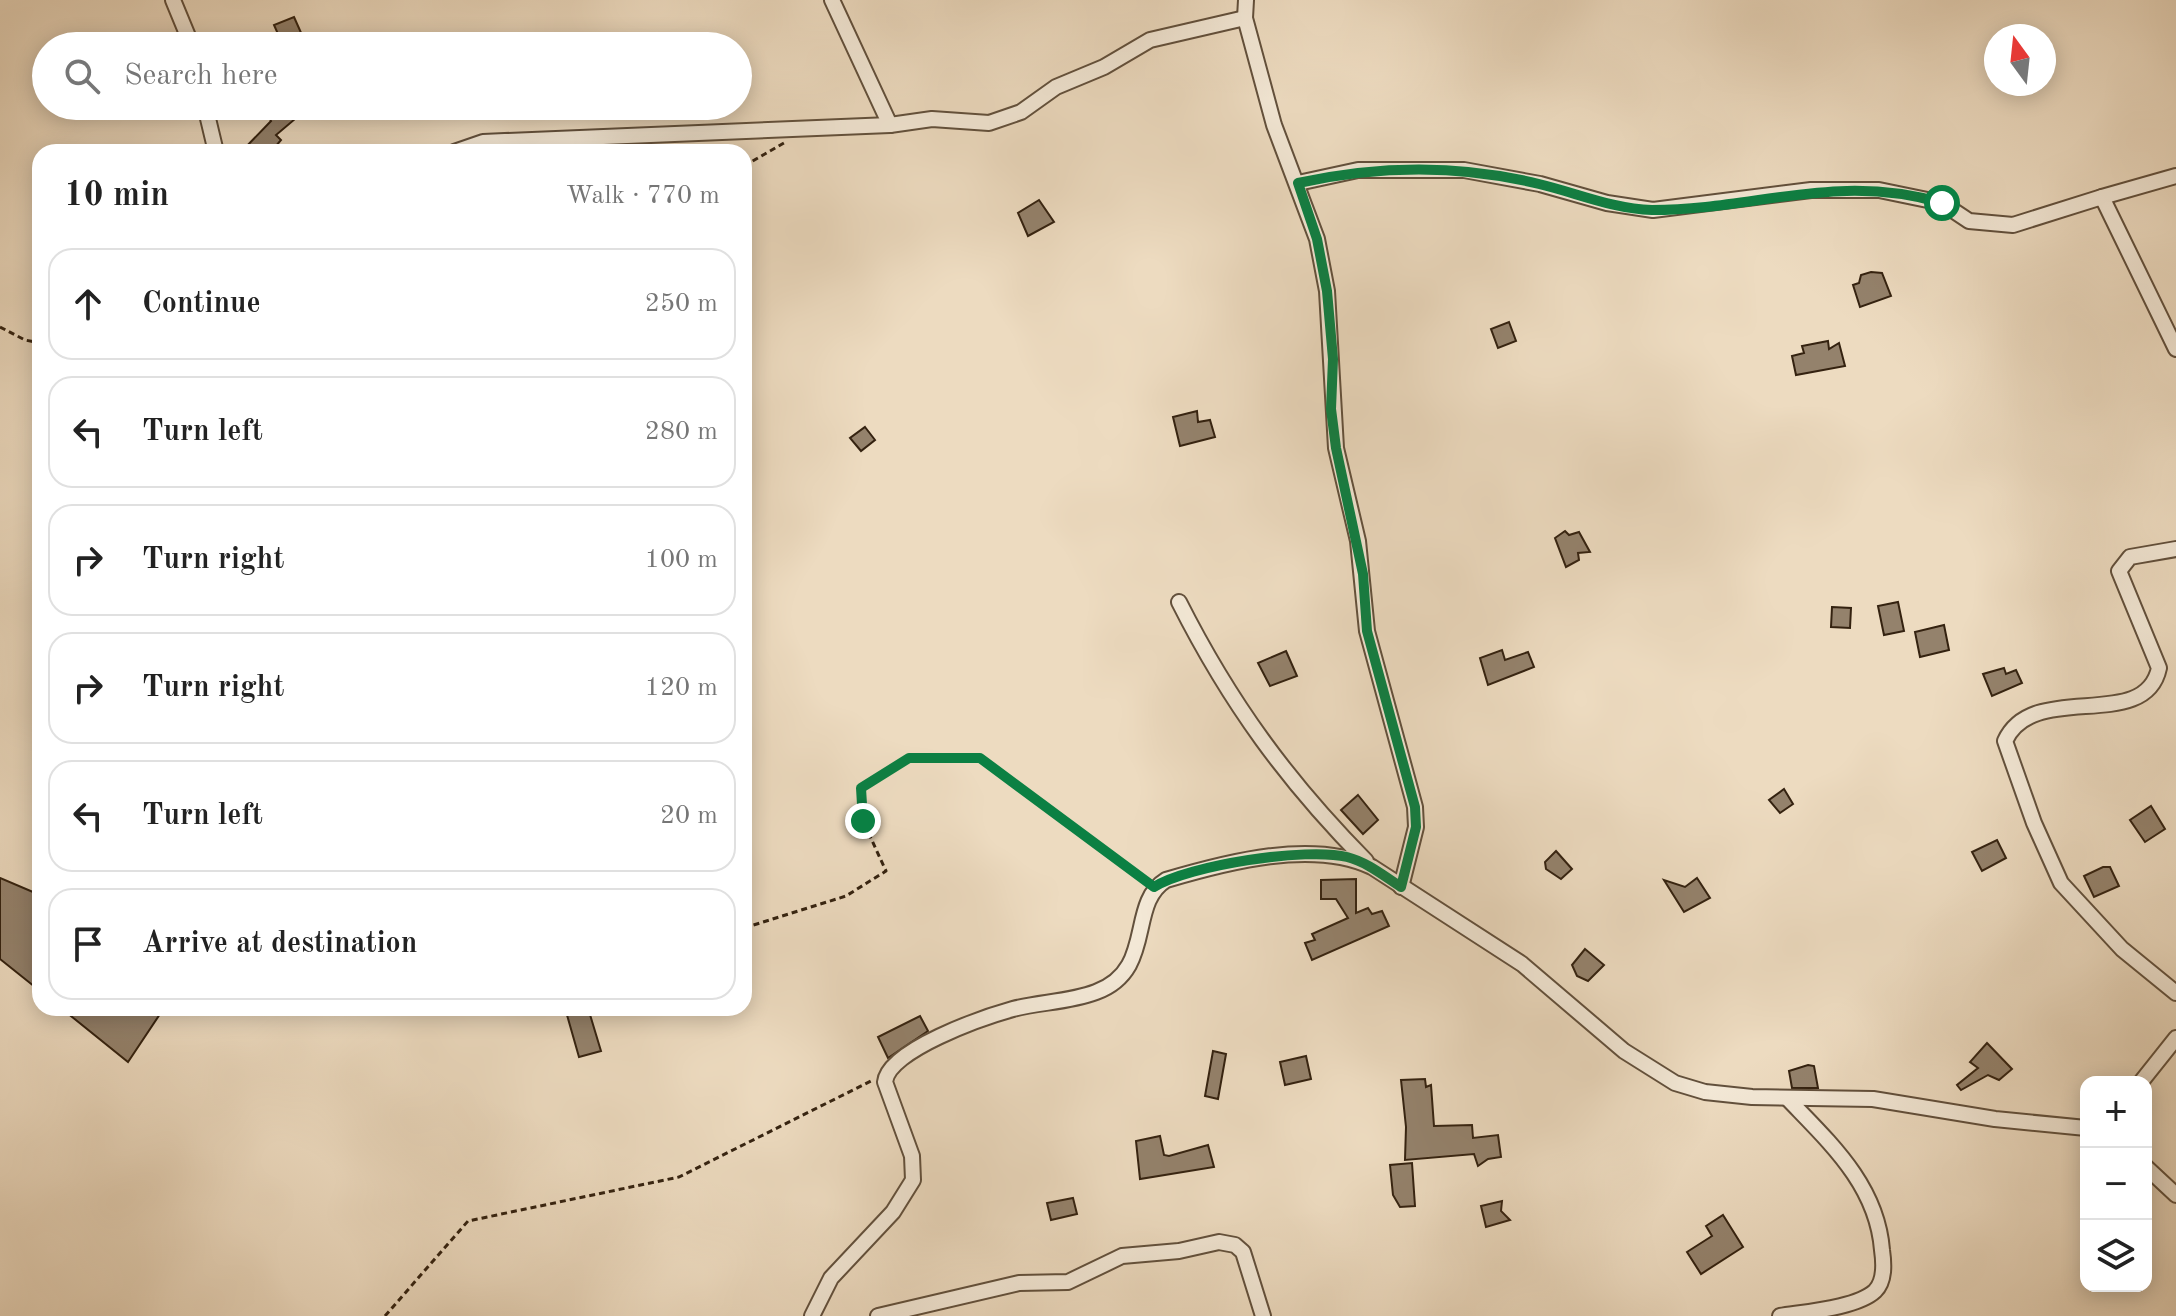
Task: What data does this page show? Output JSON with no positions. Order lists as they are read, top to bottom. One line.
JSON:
{"north":"top","page":{"search":"Search here","heading":["10 min","Walk · 770 m"],"list":[["Continue","250 m"],["Turn left","280 m"],["Turn right","100 m"],["Turn right","120 m"],["Turn left","20 m"],"Arrive at destination"],"map_buttons":["+","−"]}}
